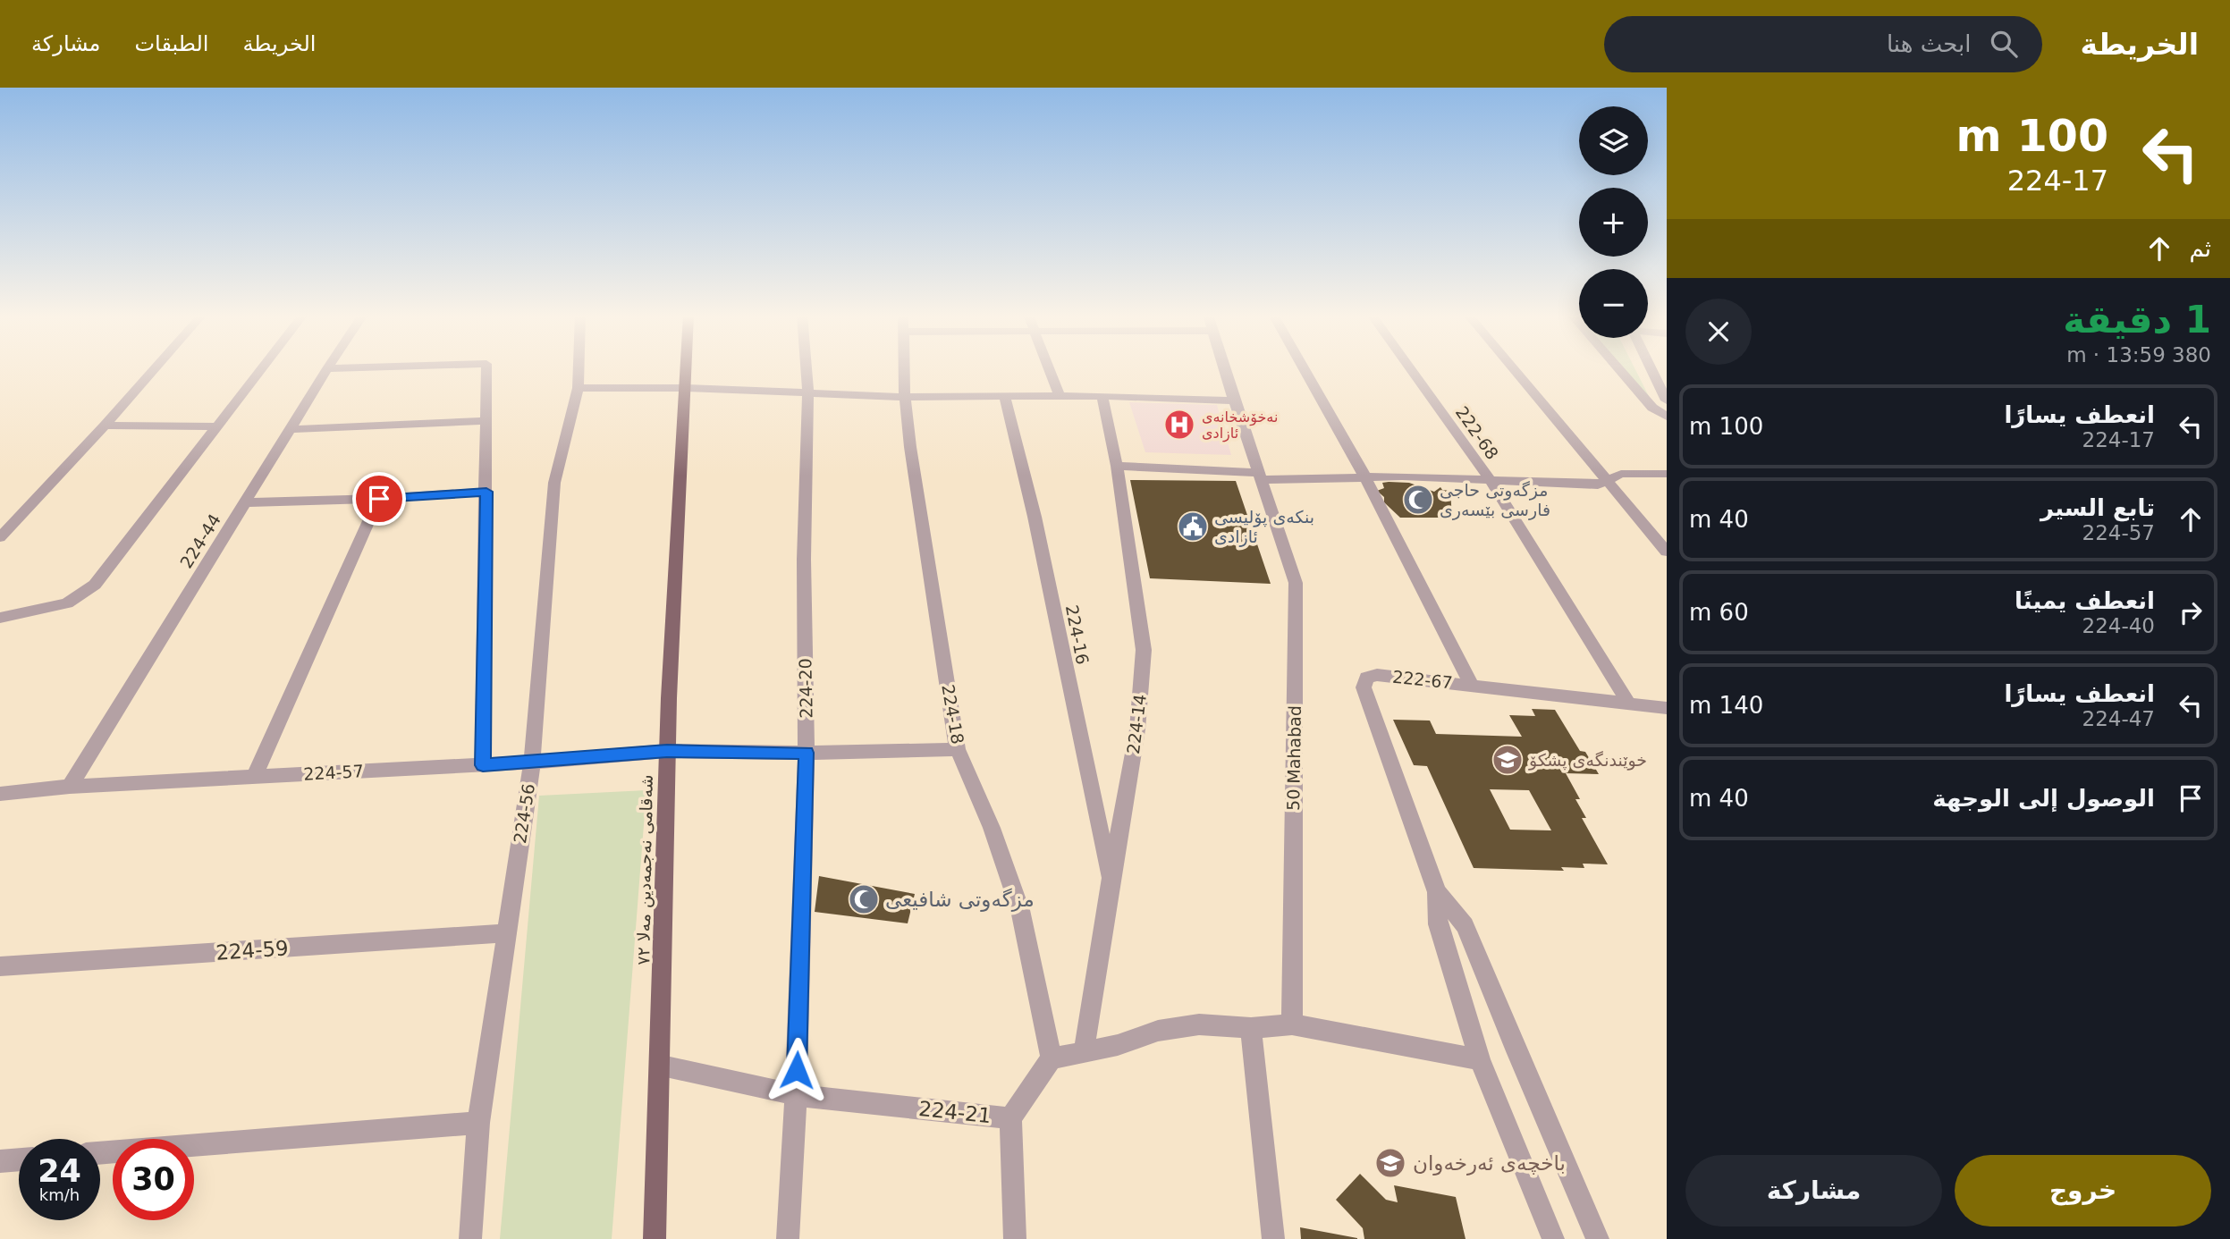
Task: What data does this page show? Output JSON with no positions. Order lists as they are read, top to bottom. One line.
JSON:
{"streets":{"main road":["شەقامی نەجمەدین مەلا ٧٢"],"street":["222-68","224-44","224-16","222-67","224-20","224-18","224-14","50 Mahabad","224-57","224-56","224-59","224-21"]},"crossings":[["222-68","222-67"],["224-44","224-57"],["224-16","224-14"],["224-20","224-57"],["224-20","224-21"],["224-18","224-57"],["224-18","224-21"],["224-57","224-56"],["224-57","شەقامی نەجمەدین مەلا ٧٢"],["224-56","224-59"],["شەقامی نەجمەدین مەلا ٧٢","224-21"]],"places":{"hospital":["نەخۆشخانەی ئازادی"],"mosque":["مزگەوتی حاجی فارسی بێسەری","مزگەوتی شافیعی"],"public building":["بنکەی پۆلیسی ئازادی"],"school or university":["خوێندنگەی پشکۆ","باخچەی ئەرخەوان"]},"page":{"header":"الخريطة","search":"ابحث هنا","nav":["الخريطة","الطبقات","مشاركة"],"turn":["100 m","224-17"],"map_buttons":["+","−"],"then":"ثم","heading":["1 دقيقة","380 m · 13:59"],"list":[{"name":"انعطف يسارًا","note":"224-17","value":"100 m"},{"name":"تابع السير","note":"224-57","value":"40 m"},{"name":"انعطف يمينًا","note":"224-40","value":"60 m"},{"name":"انعطف يسارًا","note":"224-47","value":"140 m"},{"name":"الوصول إلى الوجهة","value":"40 m"}],"speed":"24 km/h","limit":"30","buttons":["خروج","مشاركة"]}}
